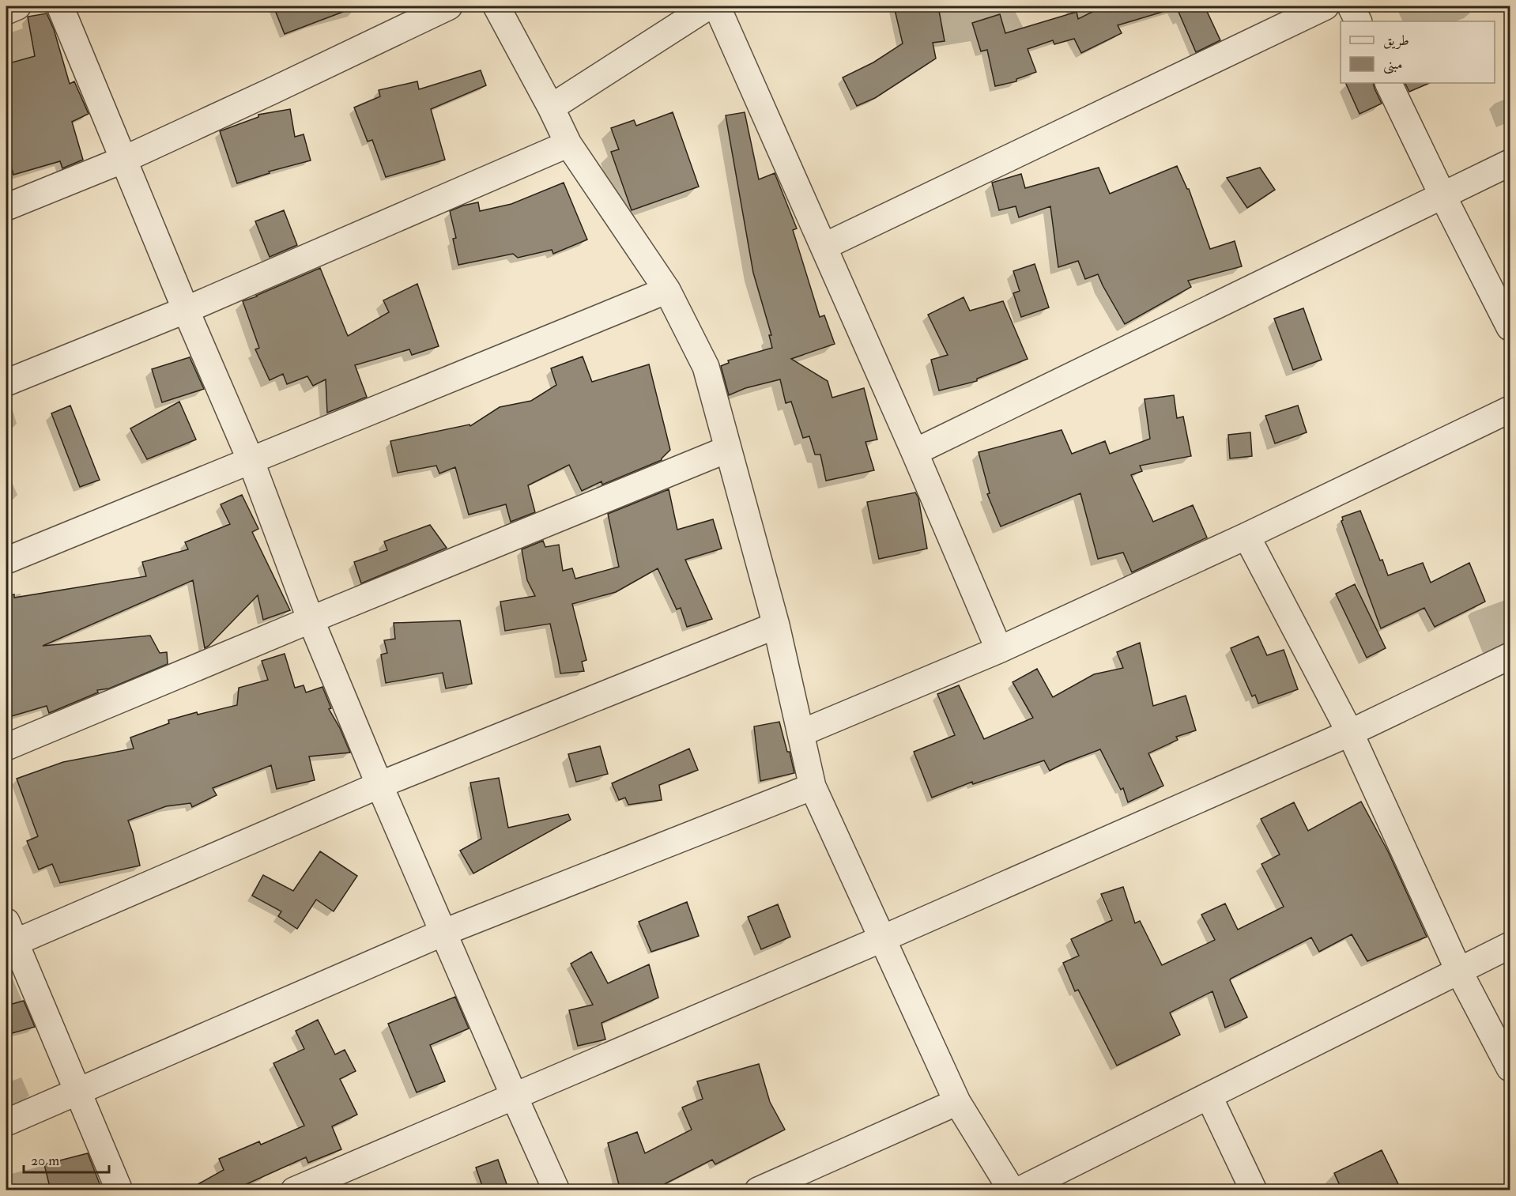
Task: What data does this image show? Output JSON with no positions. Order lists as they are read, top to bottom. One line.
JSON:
{"legend":["طريق","مبنى"],"scale_bar":"20 m"}
